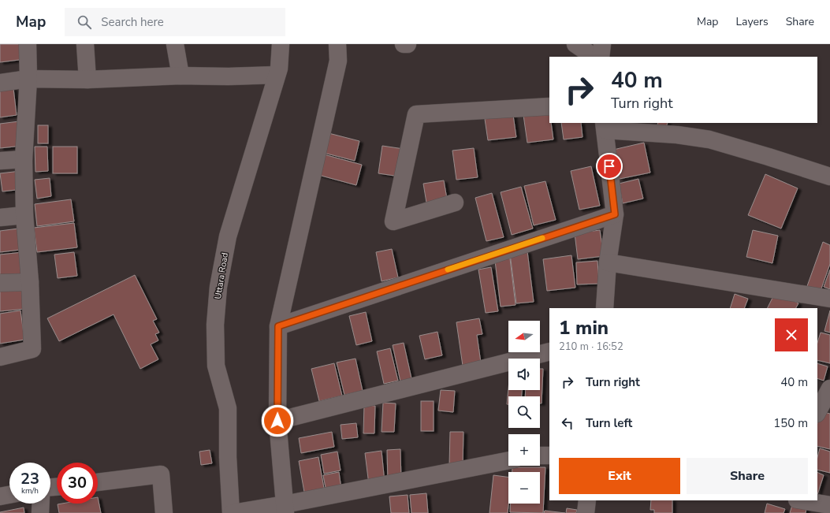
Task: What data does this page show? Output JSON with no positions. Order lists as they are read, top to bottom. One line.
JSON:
{"streets":{"street":["Uttara Road"]},"north":"left","page":{"header":"Map","search":"Search here","nav":["Map","Layers","Share"],"turn":["40 m","Turn right"],"heading":["1 min","210 m · 16:52"],"map_buttons":["+","−"],"list":[{"name":"Turn right","value":"40 m"},{"name":"Turn left","value":"150 m"}],"buttons":["Exit","Share"],"speed":"23 km/h","limit":"30"}}
